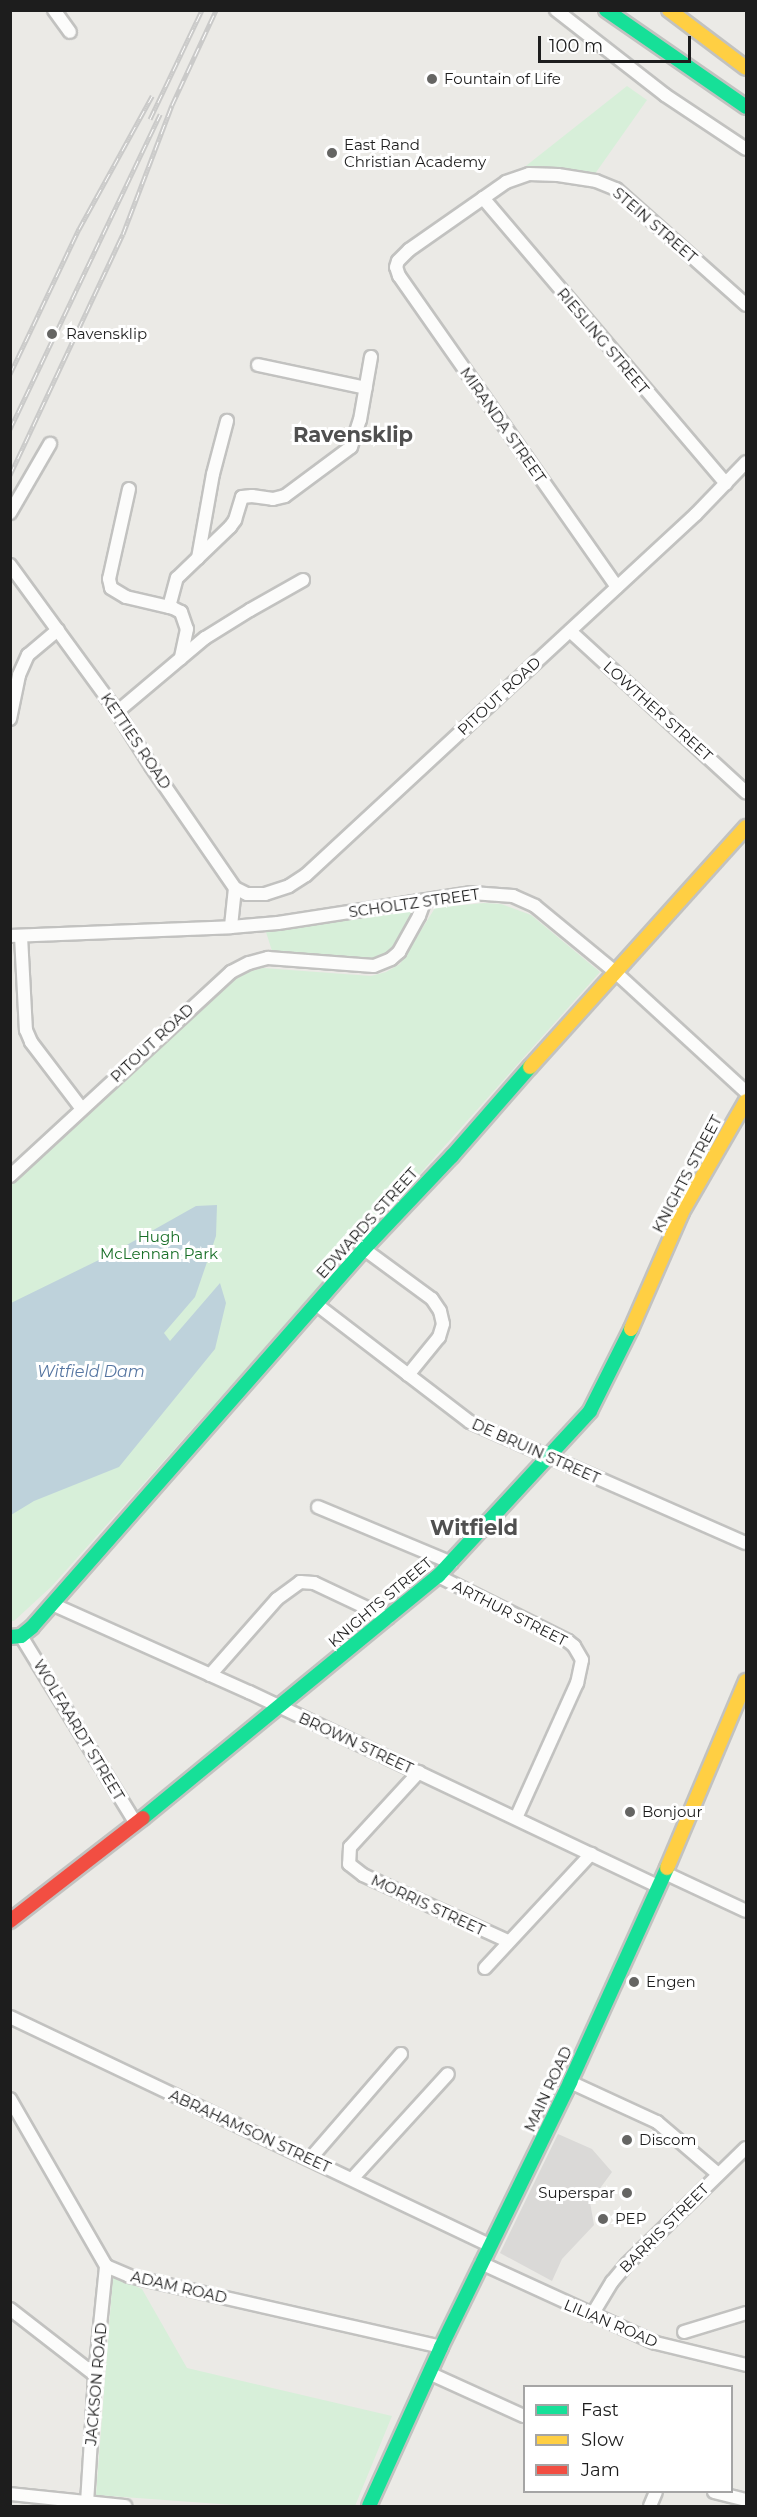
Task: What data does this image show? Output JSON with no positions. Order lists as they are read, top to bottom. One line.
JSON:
{"streets":{"main road":["KNIGHTS STREET","EDWARDS STREET","MAIN ROAD"],"street":["STEIN STREET","RIESLING STREET","MIRANDA STREET","PITOUT ROAD","LOWTHER STREET","KETTIES ROAD","SCHOLTZ STREET","DE BRUIN STREET","ARTHUR STREET","WOLFAARDT STREET","BROWN STREET","MORRIS STREET","ABRAHAMSON STREET","BARRIS STREET","ADAM ROAD","LILIAN ROAD","JACKSON ROAD"]},"crossings":[["STEIN STREET","RIESLING STREET"],["STEIN STREET","MIRANDA STREET"],["RIESLING STREET","PITOUT ROAD"],["MIRANDA STREET","PITOUT ROAD"],["PITOUT ROAD","LOWTHER STREET"],["PITOUT ROAD","KETTIES ROAD"],["PITOUT ROAD","SCHOLTZ STREET"],["SCHOLTZ STREET","EDWARDS STREET"],["KNIGHTS STREET","DE BRUIN STREET"],["KNIGHTS STREET","ARTHUR STREET"],["KNIGHTS STREET","WOLFAARDT STREET"],["KNIGHTS STREET","BROWN STREET"],["EDWARDS STREET","DE BRUIN STREET"],["EDWARDS STREET","WOLFAARDT STREET"],["EDWARDS STREET","BROWN STREET"],["ARTHUR STREET","BROWN STREET"],["BROWN STREET","MORRIS STREET"],["BROWN STREET","MAIN ROAD"],["MAIN ROAD","ABRAHAMSON STREET"],["MAIN ROAD","ADAM ROAD"],["MAIN ROAD","LILIAN ROAD"],["BARRIS STREET","LILIAN ROAD"],["ADAM ROAD","JACKSON ROAD"]],"districts":["Ravensklip","Witfield"],"water":["Witfield Dam"],"parks":["Hugh McLennan Park"],"places":["Fountain of Life","East Rand Christian Academy","Ravensklip","Bonjour","Engen","Discom","Superspar","PEP"],"legend":["Fast","Slow","Jam"],"scale_bar":"100 m"}
